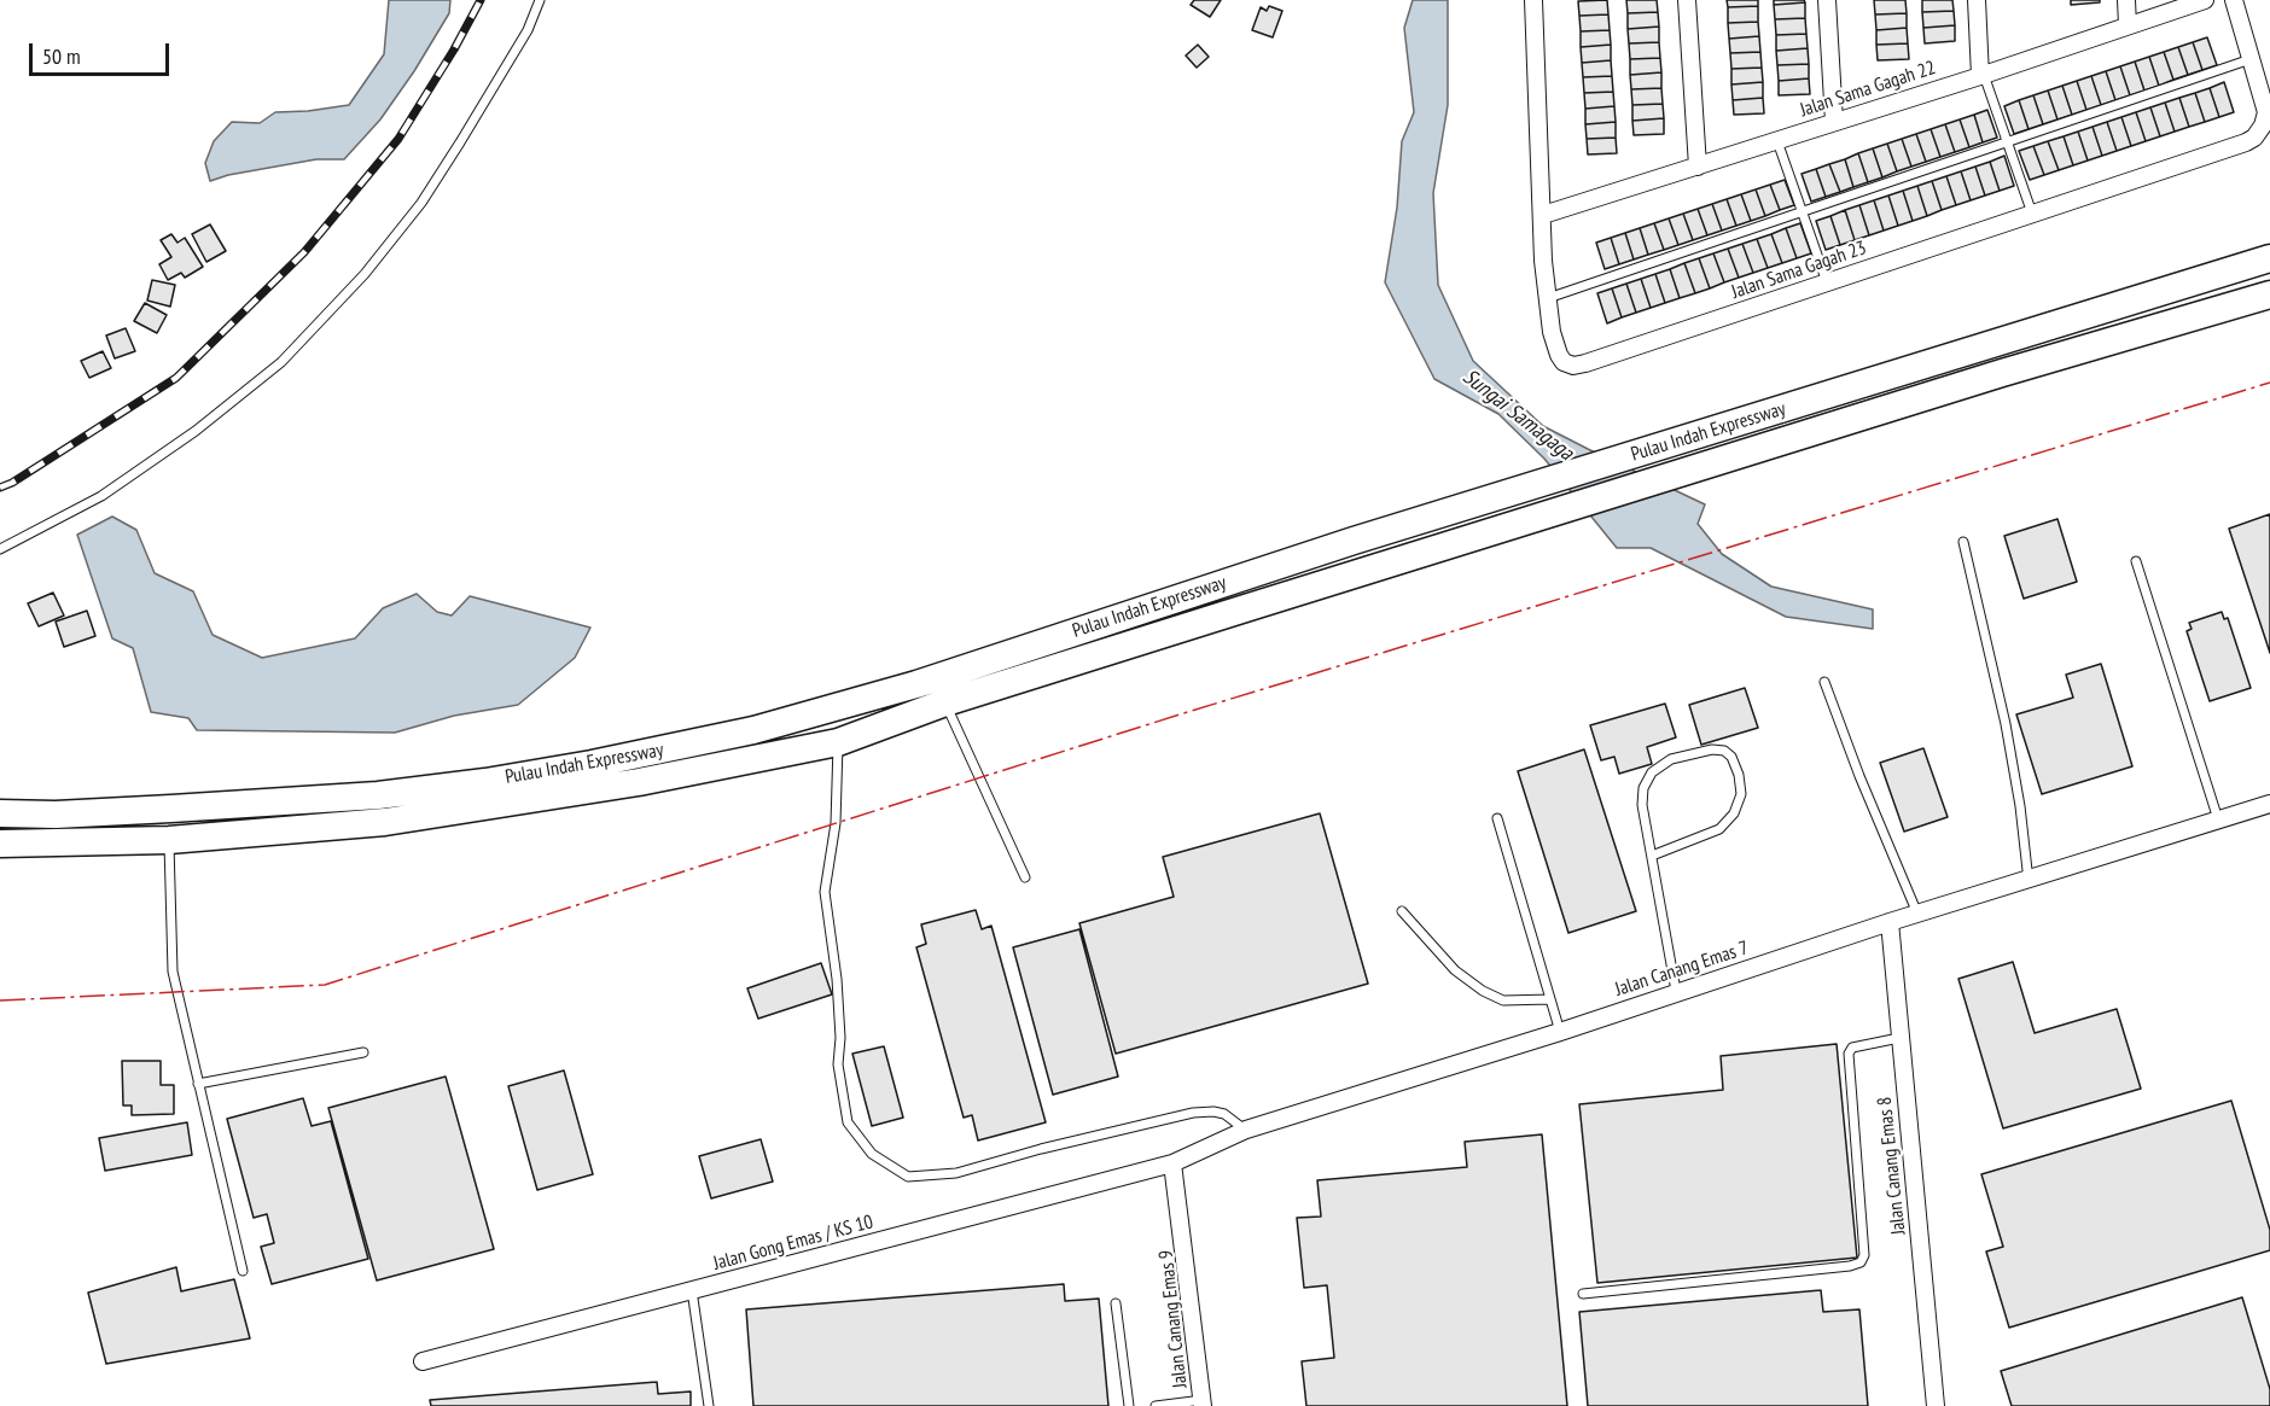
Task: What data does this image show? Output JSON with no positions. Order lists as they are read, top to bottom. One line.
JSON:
{"streets":{"main road":["Pulau Indah Expressway"],"street":["Jalan Sama Gagah 22","Jalan Sama Gagah 23","Jalan Canang Emas 7","Jalan Canang Emas 8","Jalan Gong Emas / KS 10","Jalan Canang Emas 9"]},"crossings":[["Jalan Sama Gagah 22","Jalan Sama Gagah 23"],["Jalan Canang Emas 7","Jalan Canang Emas 8"],["Jalan Canang Emas 7","Jalan Gong Emas / KS 10"],["Jalan Canang Emas 7","Jalan Canang Emas 9"],["Jalan Gong Emas / KS 10","Jalan Canang Emas 9"]],"water":["Sungai Samagaga"],"scale_bar":"50 m"}
